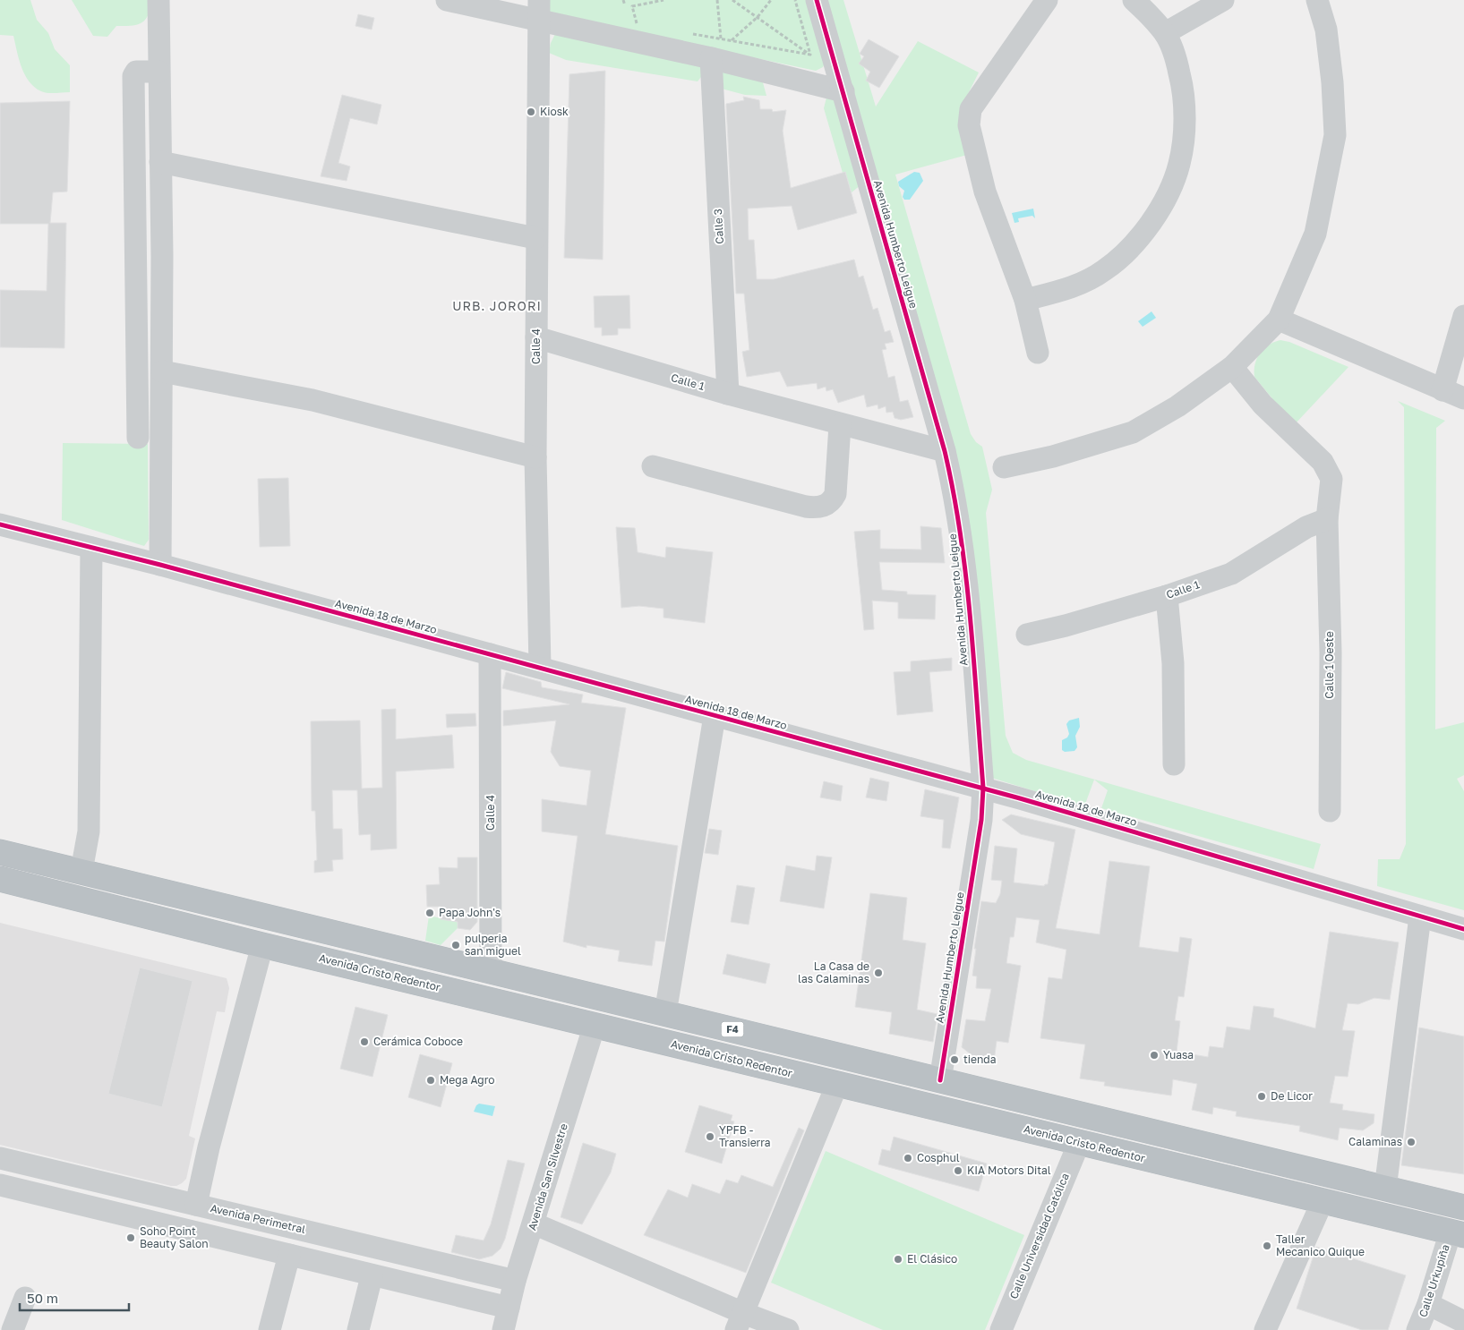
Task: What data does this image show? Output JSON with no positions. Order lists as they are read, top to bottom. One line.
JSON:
{"streets":{"highway":["Avenida Cristo Redentor","F4"],"street":["Calle 3","Avenida Humberto Leigue","Calle 4","Calle 1","Avenida 18 de Marzo","Calle 1 Oeste","Avenida San Silvestre","Avenida Perimetral","Calle Universidad Católica","Calle Urkupiña"]},"crossings":[["Calle 3","Calle 1"],["Avenida Humberto Leigue","Calle 1"],["Avenida Humberto Leigue","Avenida 18 de Marzo"],["Avenida Humberto Leigue","F4"],["Calle 4","Calle 1"],["Calle 4","Avenida 18 de Marzo"],["Calle 4","F4"],["Calle 1","Calle 1 Oeste"],["Avenida Cristo Redentor","Avenida San Silvestre"],["Avenida Cristo Redentor","Calle Universidad Católica"],["Avenida Cristo Redentor","Calle Urkupiña"],["Avenida San Silvestre","Avenida Perimetral"]],"districts":["URB. JORORI"],"places":["Kiosk","Papa John's","pulperia san miguel","La Casa de las Calaminas","Cerámica Coboce","Yuasa","tienda","Mega Agro","De Licor","YPFB - Transierra","Calaminas","Cosphul","KIA Motors Dital","Soho Point Beauty Salon","Taller Mecanico Quique","El Clásico"],"scale_bar":"50 m"}
